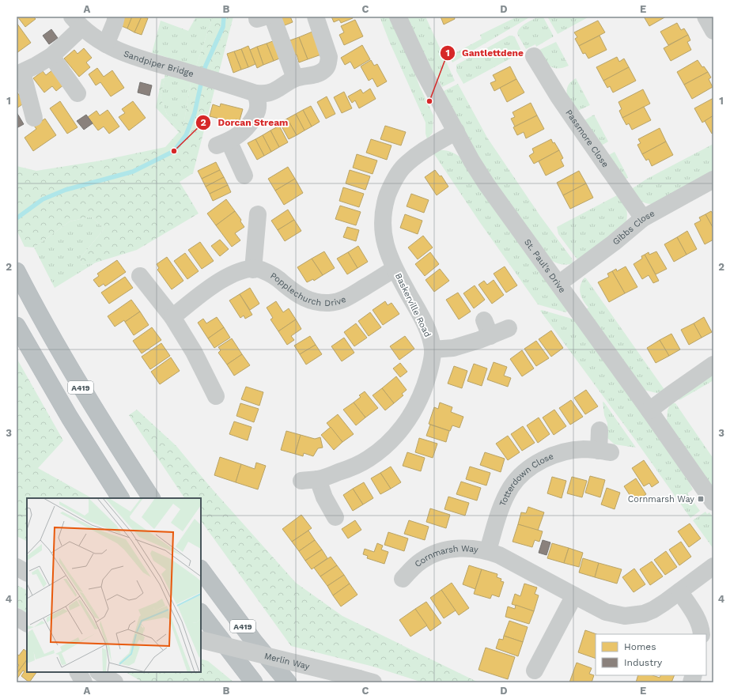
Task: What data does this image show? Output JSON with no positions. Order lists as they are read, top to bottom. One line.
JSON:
{"streets":{"highway":["A419"],"street":["Sandpiper Bridge","Passmore Close","Gibbs Close","St. Paul's Drive","Popplechurch Drive","Baskerville Road","Totterdown Close","Cornmarsh Way","Merlin Way"]},"crossings":[["Passmore Close","Gibbs Close"],["Gibbs Close","St. Paul's Drive"],["St. Paul's Drive","Baskerville Road"],["Popplechurch Drive","Baskerville Road"],["Totterdown Close","Cornmarsh Way"]],"places":{"other":["Gantlettdene","Dorcan Stream"],"transit":["Cornmarsh Way"]},"legend":["Homes","Industry"],"grid":{"columns":["A","B","C","D","E"],"rows":["1","2","3","4"]}}
